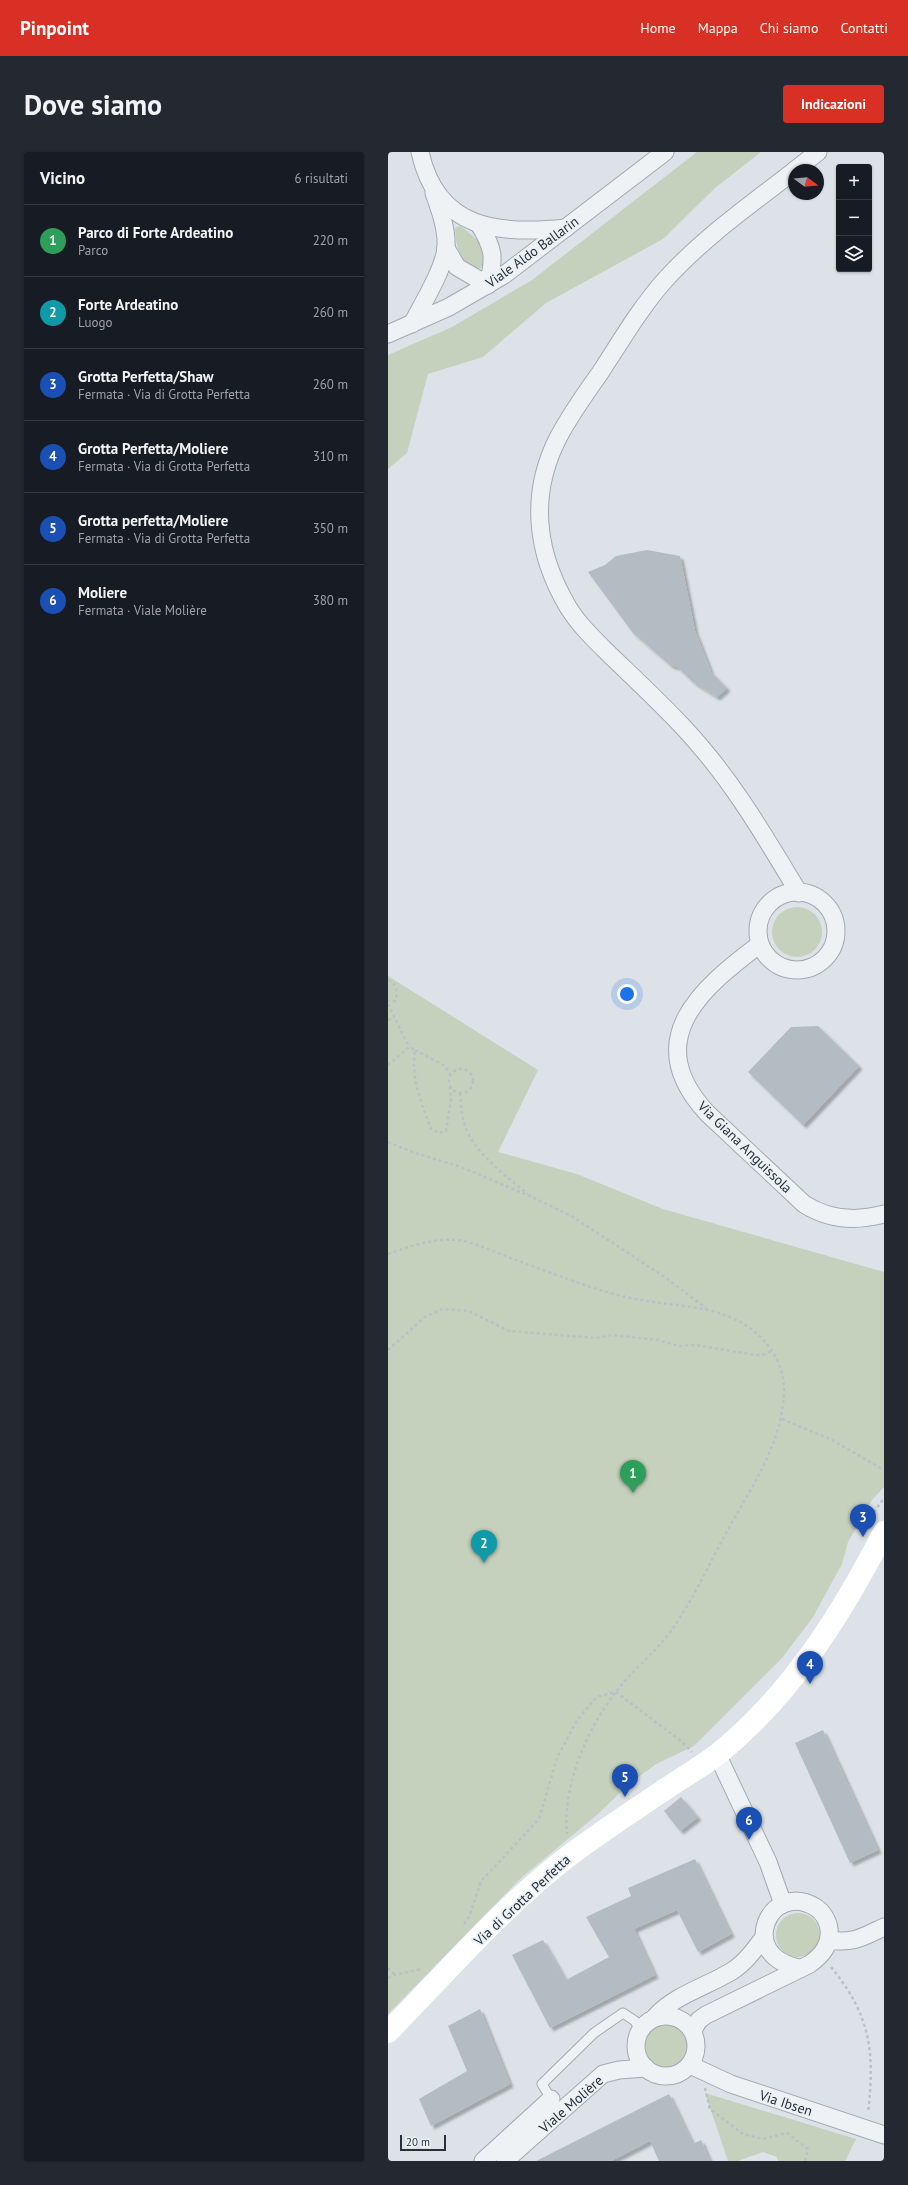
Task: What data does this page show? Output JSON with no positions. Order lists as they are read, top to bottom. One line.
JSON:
{"streets":{"street":["Viale Aldo Ballarin","Via Giana Anguissola","Via di Grotta Perfetta","Via Ibsen","Viale Molière"]},"crossings":[["Via Ibsen","Viale Molière"]],"scale_bar":"20 m","north":"right","page":{"header":"Pinpoint","nav":["Home","Mappa","Chi siamo","Contatti"],"buttons":"Indicazioni","title":"Dove siamo","heading":["Vicino","6 risultati"],"map_buttons":["+","−"],"list":[{"mark":"1","name":"Parco di Forte Ardeatino","note":"Parco","value":"220 m"},{"mark":"2","name":"Forte Ardeatino","note":"Luogo","value":"260 m"},{"mark":"3","name":"Grotta Perfetta/Shaw","note":"Fermata · Via di Grotta Perfetta","value":"260 m"},{"mark":"4","name":"Grotta Perfetta/Moliere","note":"Fermata · Via di Grotta Perfetta","value":"310 m"},{"mark":"5","name":"Grotta perfetta/Moliere","note":"Fermata · Via di Grotta Perfetta","value":"350 m"},{"mark":"6","name":"Moliere","note":"Fermata · Viale Molière","value":"380 m"}],"pins":["1","3","2","4","5","6"],"scale":"20 m"}}
